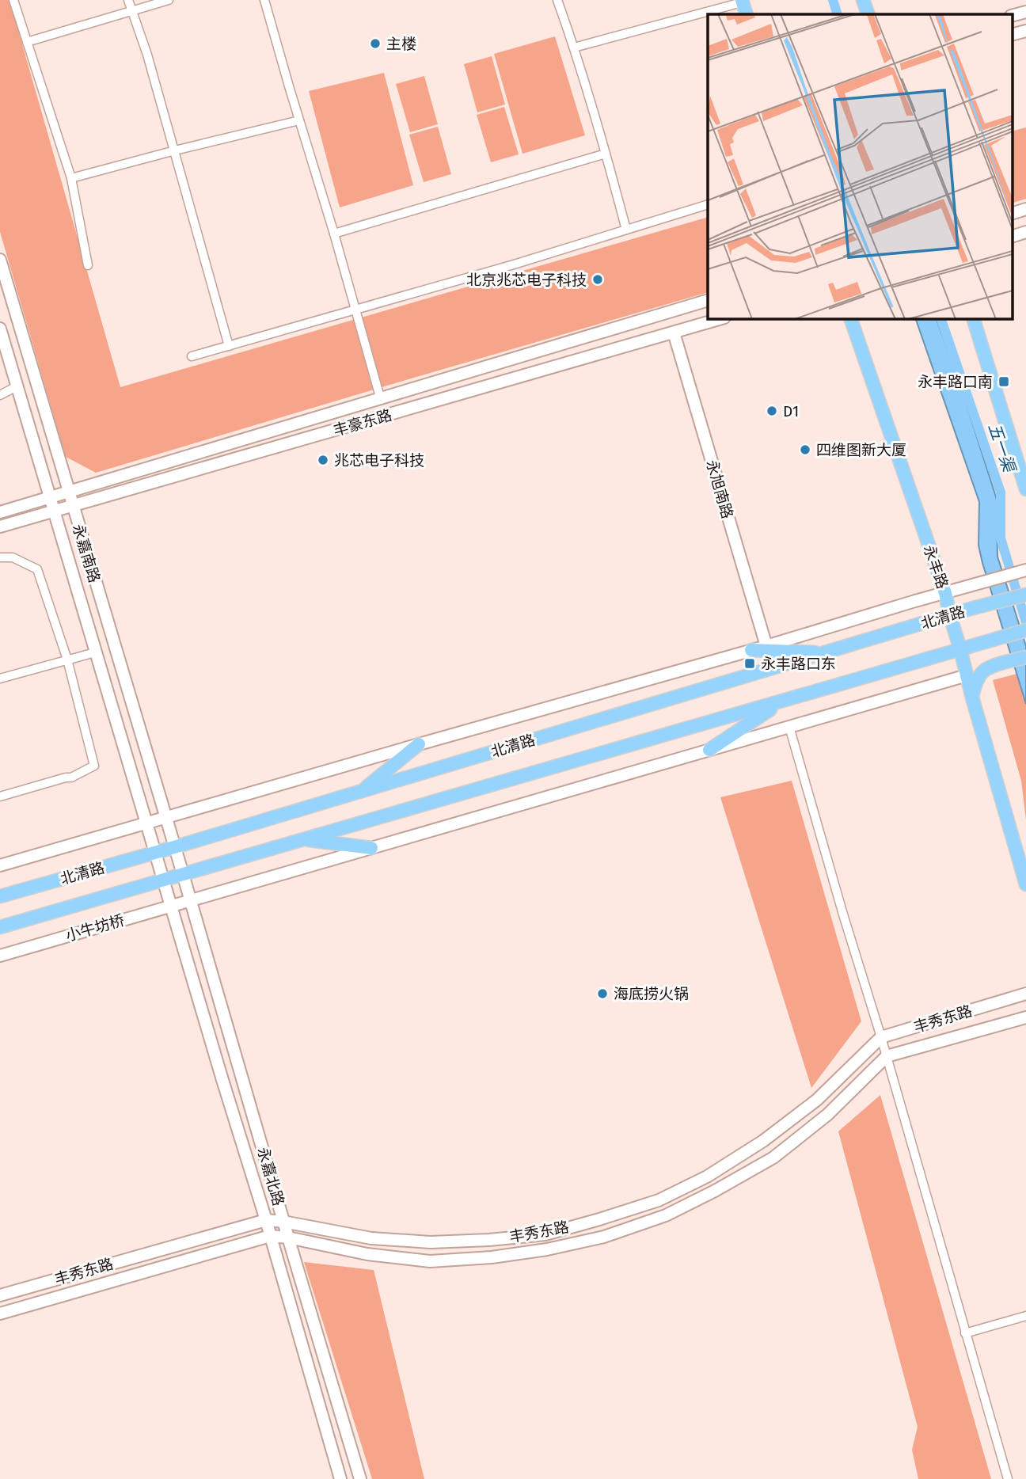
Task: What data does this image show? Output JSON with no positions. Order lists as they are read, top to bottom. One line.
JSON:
{"streets":{"main road":["永丰路","北清路"],"street":["丰豪东路","永旭南路","永嘉南路","小牛坊桥","丰秀东路","永嘉北路"]},"crossings":[["丰豪东路","永旭南路"],["丰豪东路","永嘉南路"],["永旭南路","北清路"],["永嘉南路","北清路"],["永嘉南路","永嘉北路"],["永丰路","北清路"],["北清路","永嘉北路"],["小牛坊桥","永嘉北路"],["丰秀东路","永嘉北路"]],"water":["五一渠"],"places":{"other":["主楼","北京兆芯电子科技","D1","四维图新大厦","兆芯电子科技","海底捞火锅"],"transit":["永丰路口南","永丰路口东"]}}
